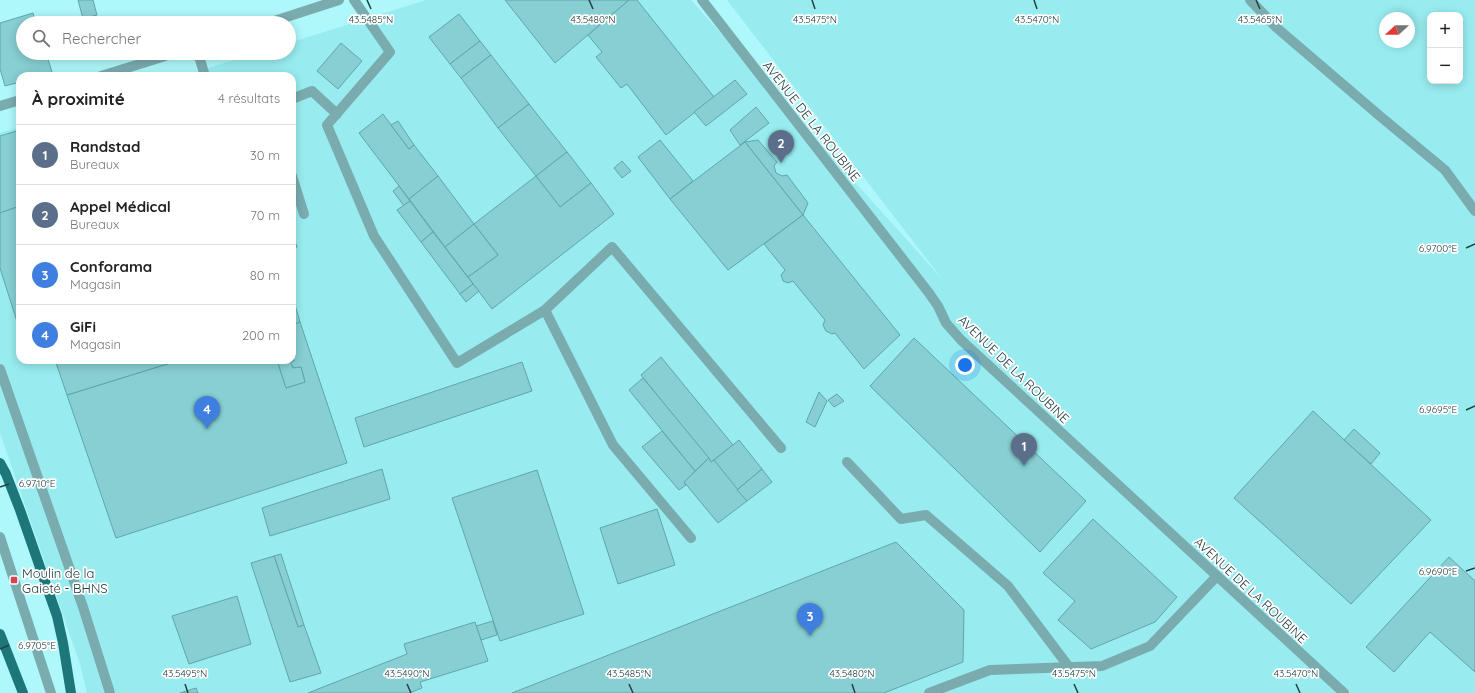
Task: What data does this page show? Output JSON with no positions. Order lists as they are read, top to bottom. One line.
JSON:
{"streets":{"street":["AVENUE DE LA ROUBINE"]},"places":{"transit":["Moulin de la Gaieté - BHNS"]},"north":"left","page":{"map_buttons":["+","−"],"search":"Rechercher","heading":["À proximité","4 résultats"],"list":[{"mark":"1","name":"Randstad","note":"Bureaux","value":"30 m"},{"mark":"2","name":"Appel Médical","note":"Bureaux","value":"70 m"},{"mark":"3","name":"Conforama","note":"Magasin","value":"80 m"},{"mark":"4","name":"GiFi","note":"Magasin","value":"200 m"}],"pins":["2","4","1","3"]},"coordinates":["43.5485°N","43.5480°N","43.5475°N","43.5470°N","43.5465°N","6.9700°E","6.9695°E","6.9710°E","6.9690°E","6.9705°E","43.5495°N","43.5490°N"]}
